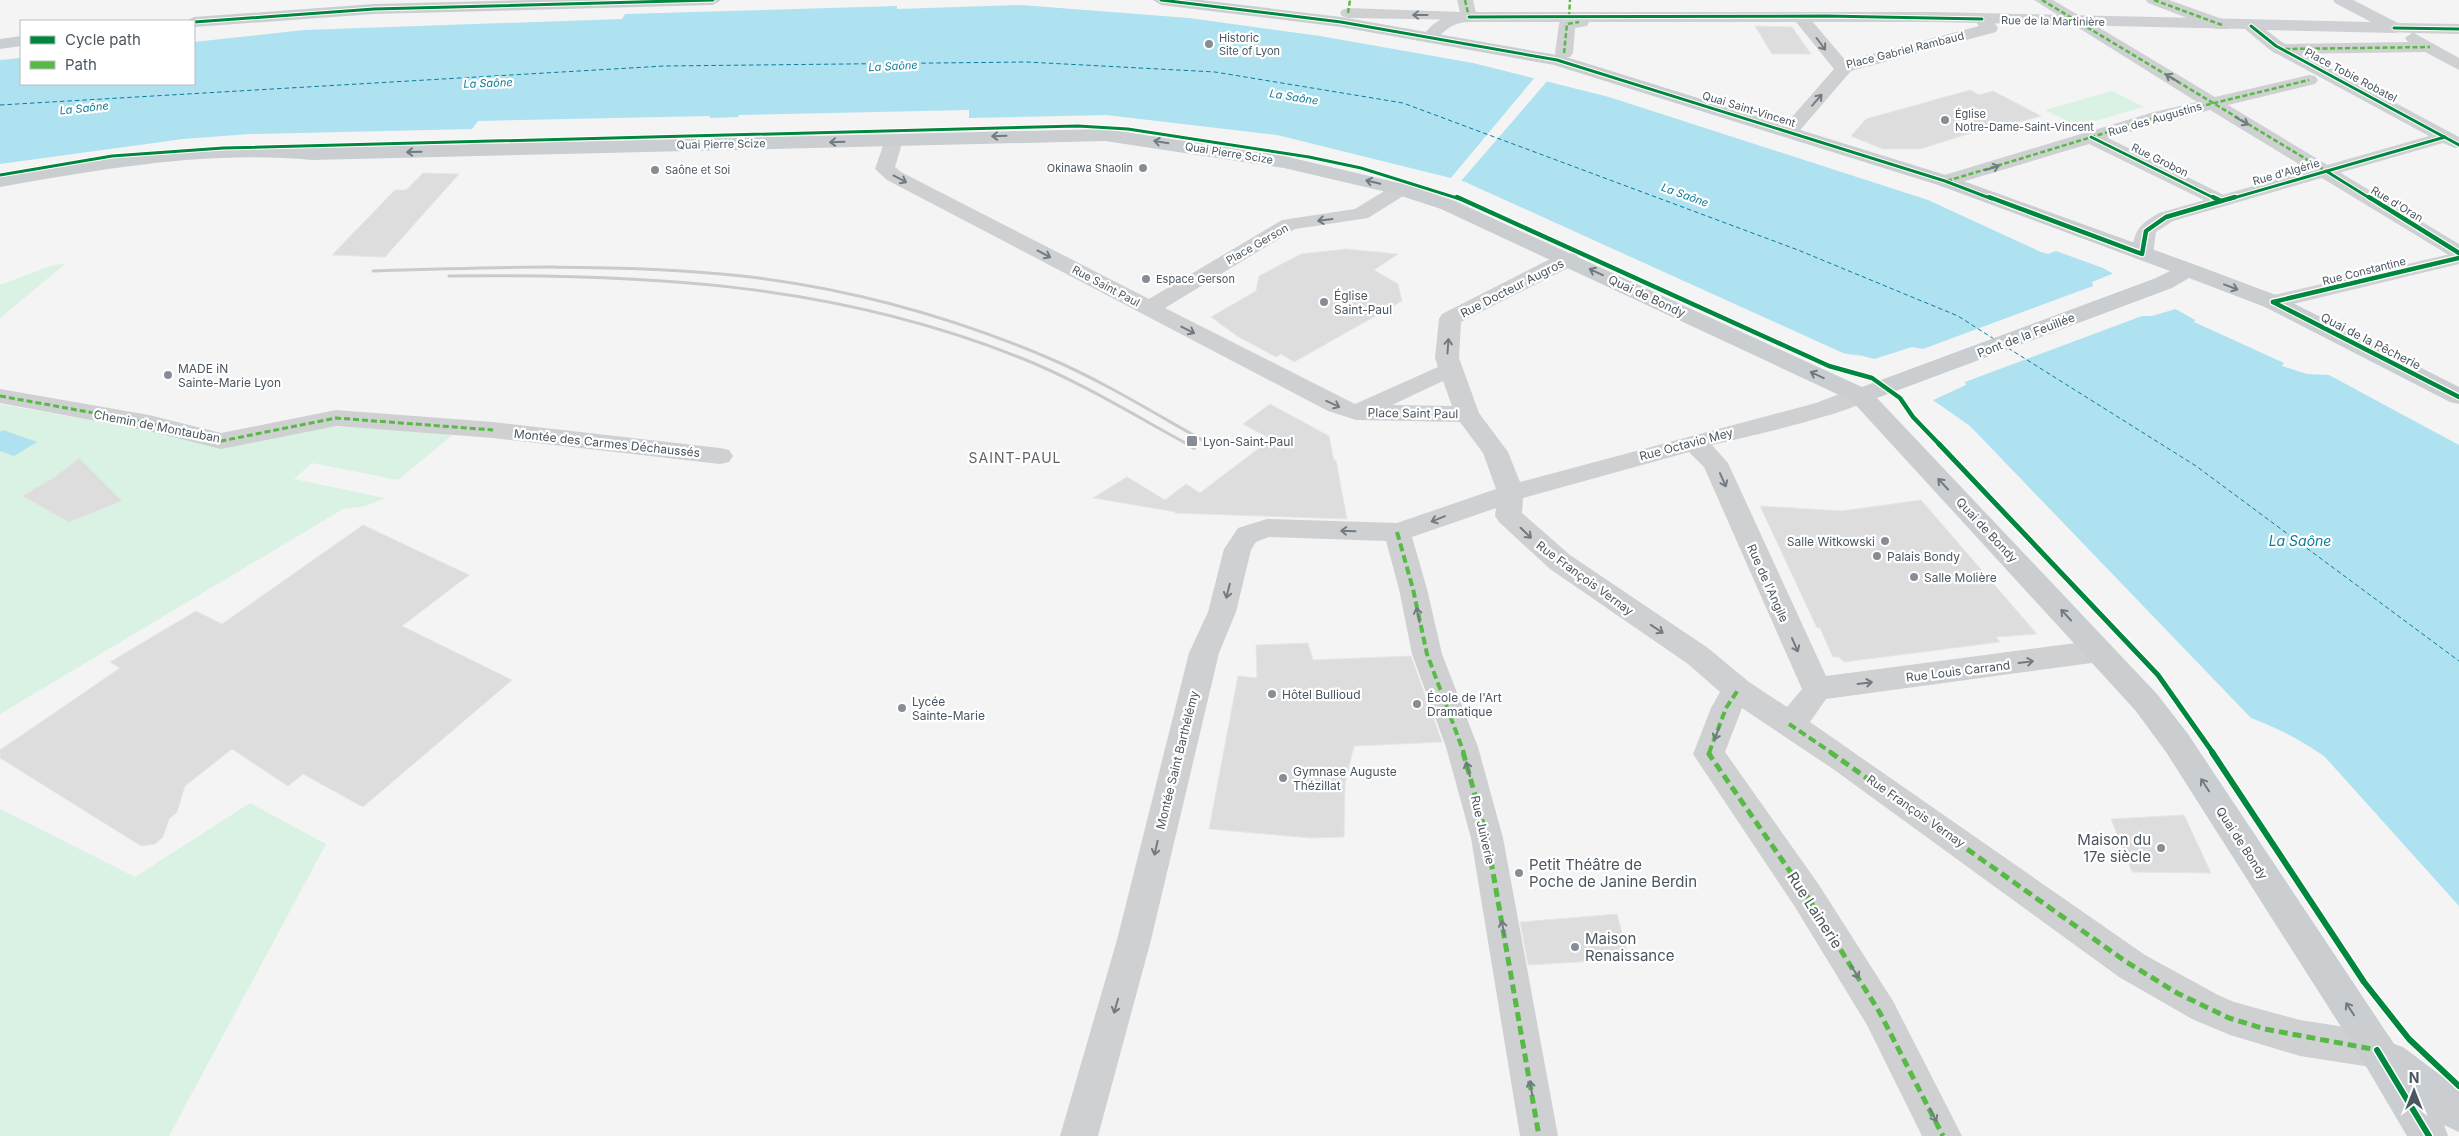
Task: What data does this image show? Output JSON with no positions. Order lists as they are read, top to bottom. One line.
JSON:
{"streets":{"main road":["Quai Saint-Vincent","Quai Pierre Scize","Quai de Bondy","Pont de la Feuillée","Quai de la Pêcherie"],"street":["Rue de la Martinière","Place Gabriel Rambaud","Place Tobie Robatel","Rue des Augustins","Rue Grobon","Rue d'Algérie","Rue d'Oran","Place Gerson","Rue Constantine","Rue Saint Paul","Rue Docteur Augros","Place Saint Paul","Chemin de Montauban","Montée des Carmes Déchaussés","Rue Octavio Mey","Rue François Vernay","Rue de l'Angile","Rue Louis Carrand","Montée Saint Barthélémy","Rue Juiverie","Rue Lainerie"]},"crossings":[["Rue de la Martinière","Place Gabriel Rambaud"],["Rue de la Martinière","Place Tobie Robatel"],["Rue de la Martinière","Quai Saint-Vincent"],["Rue de la Martinière","Rue d'Oran"],["Place Tobie Robatel","Rue d'Algérie"],["Quai Saint-Vincent","Rue des Augustins"],["Quai Saint-Vincent","Rue d'Algérie"],["Quai Saint-Vincent","Quai de la Pêcherie"],["Rue des Augustins","Rue Grobon"],["Rue des Augustins","Rue d'Oran"],["Quai Pierre Scize","Place Gerson"],["Quai Pierre Scize","Rue Saint Paul"],["Quai Pierre Scize","Quai de Bondy"],["Rue Grobon","Rue d'Algérie"],["Rue d'Algérie","Rue d'Oran"],["Rue d'Algérie","Quai de la Pêcherie"],["Place Gerson","Rue Saint Paul"],["Rue Constantine","Quai de la Pêcherie"],["Rue Saint Paul","Place Saint Paul"],["Rue Docteur Augros","Quai de Bondy"],["Rue Docteur Augros","Place Saint Paul"],["Quai de Bondy","Pont de la Feuillée"],["Quai de Bondy","Rue Octavio Mey"],["Quai de Bondy","Rue François Vernay"],["Quai de Bondy","Rue Louis Carrand"],["Pont de la Feuillée","Quai de la Pêcherie"],["Pont de la Feuillée","Rue Octavio Mey"],["Place Saint Paul","Rue Octavio Mey"],["Place Saint Paul","Rue François Vernay"],["Chemin de Montauban","Montée des Carmes Déchaussés"],["Rue Octavio Mey","Rue François Vernay"],["Rue Octavio Mey","Rue de l'Angile"],["Rue François Vernay","Rue Lainerie"],["Rue de l'Angile","Rue Louis Carrand"],["Montée Saint Barthélémy","Rue Juiverie"]],"one_way":["Rue des Augustins","Place Gerson","Rue Saint Paul","Rue Docteur Augros","Quai de Bondy","Rue de l'Angile","Rue Louis Carrand","Montée Saint Barthélémy","Rue Juiverie","Rue Lainerie"],"districts":["SAINT-PAUL"],"water":["La Saône"],"places":{"other":["Historic Site of Lyon","Église Notre-Dame-Saint-Vincent","Okinawa Shaolin","Saône et Soi","Espace Gerson","Église Saint-Paul","MADE iN Sainte-Marie Lyon","Salle Witkowski","Palais Bondy","Salle Molière","Hôtel Bullioud","École de l'Art Dramatique","Lycée Sainte-Marie","Gymnase Auguste Thézillat","Maison du 17e siècle","Petit Théâtre de Poche de Janine Berdin","Maison Renaissance"],"transit":["Lyon-Saint-Paul"]},"legend":["Cycle path","Path"],"north":"top"}
